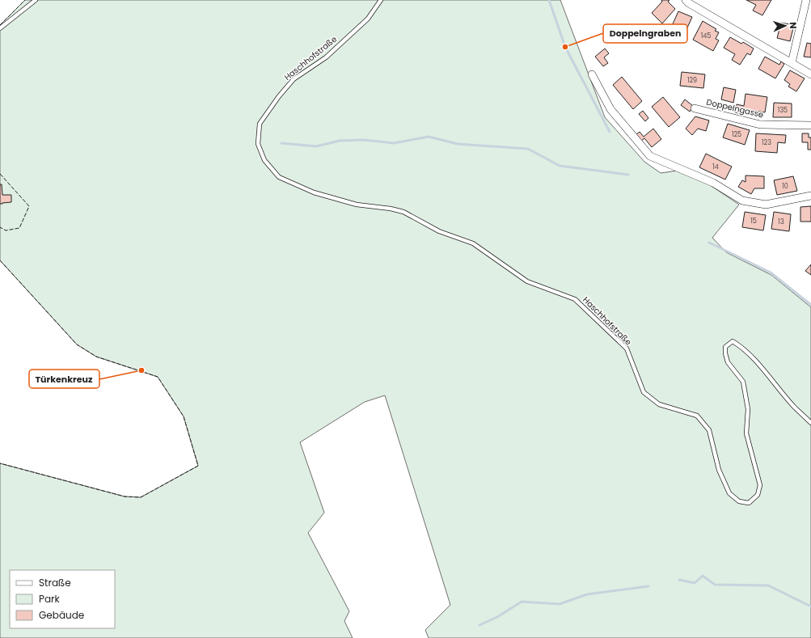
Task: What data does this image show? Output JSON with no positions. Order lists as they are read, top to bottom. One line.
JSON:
{"streets":{"street":["Doppelngasse"],"lane":["Haschhofstraße"]},"places":["Doppelngraben","Türkenkreuz"],"house_numbers":["145","129","135","125","123","14","10","15","13"],"legend":["Straße","Park","Gebäude"],"north":"right"}
